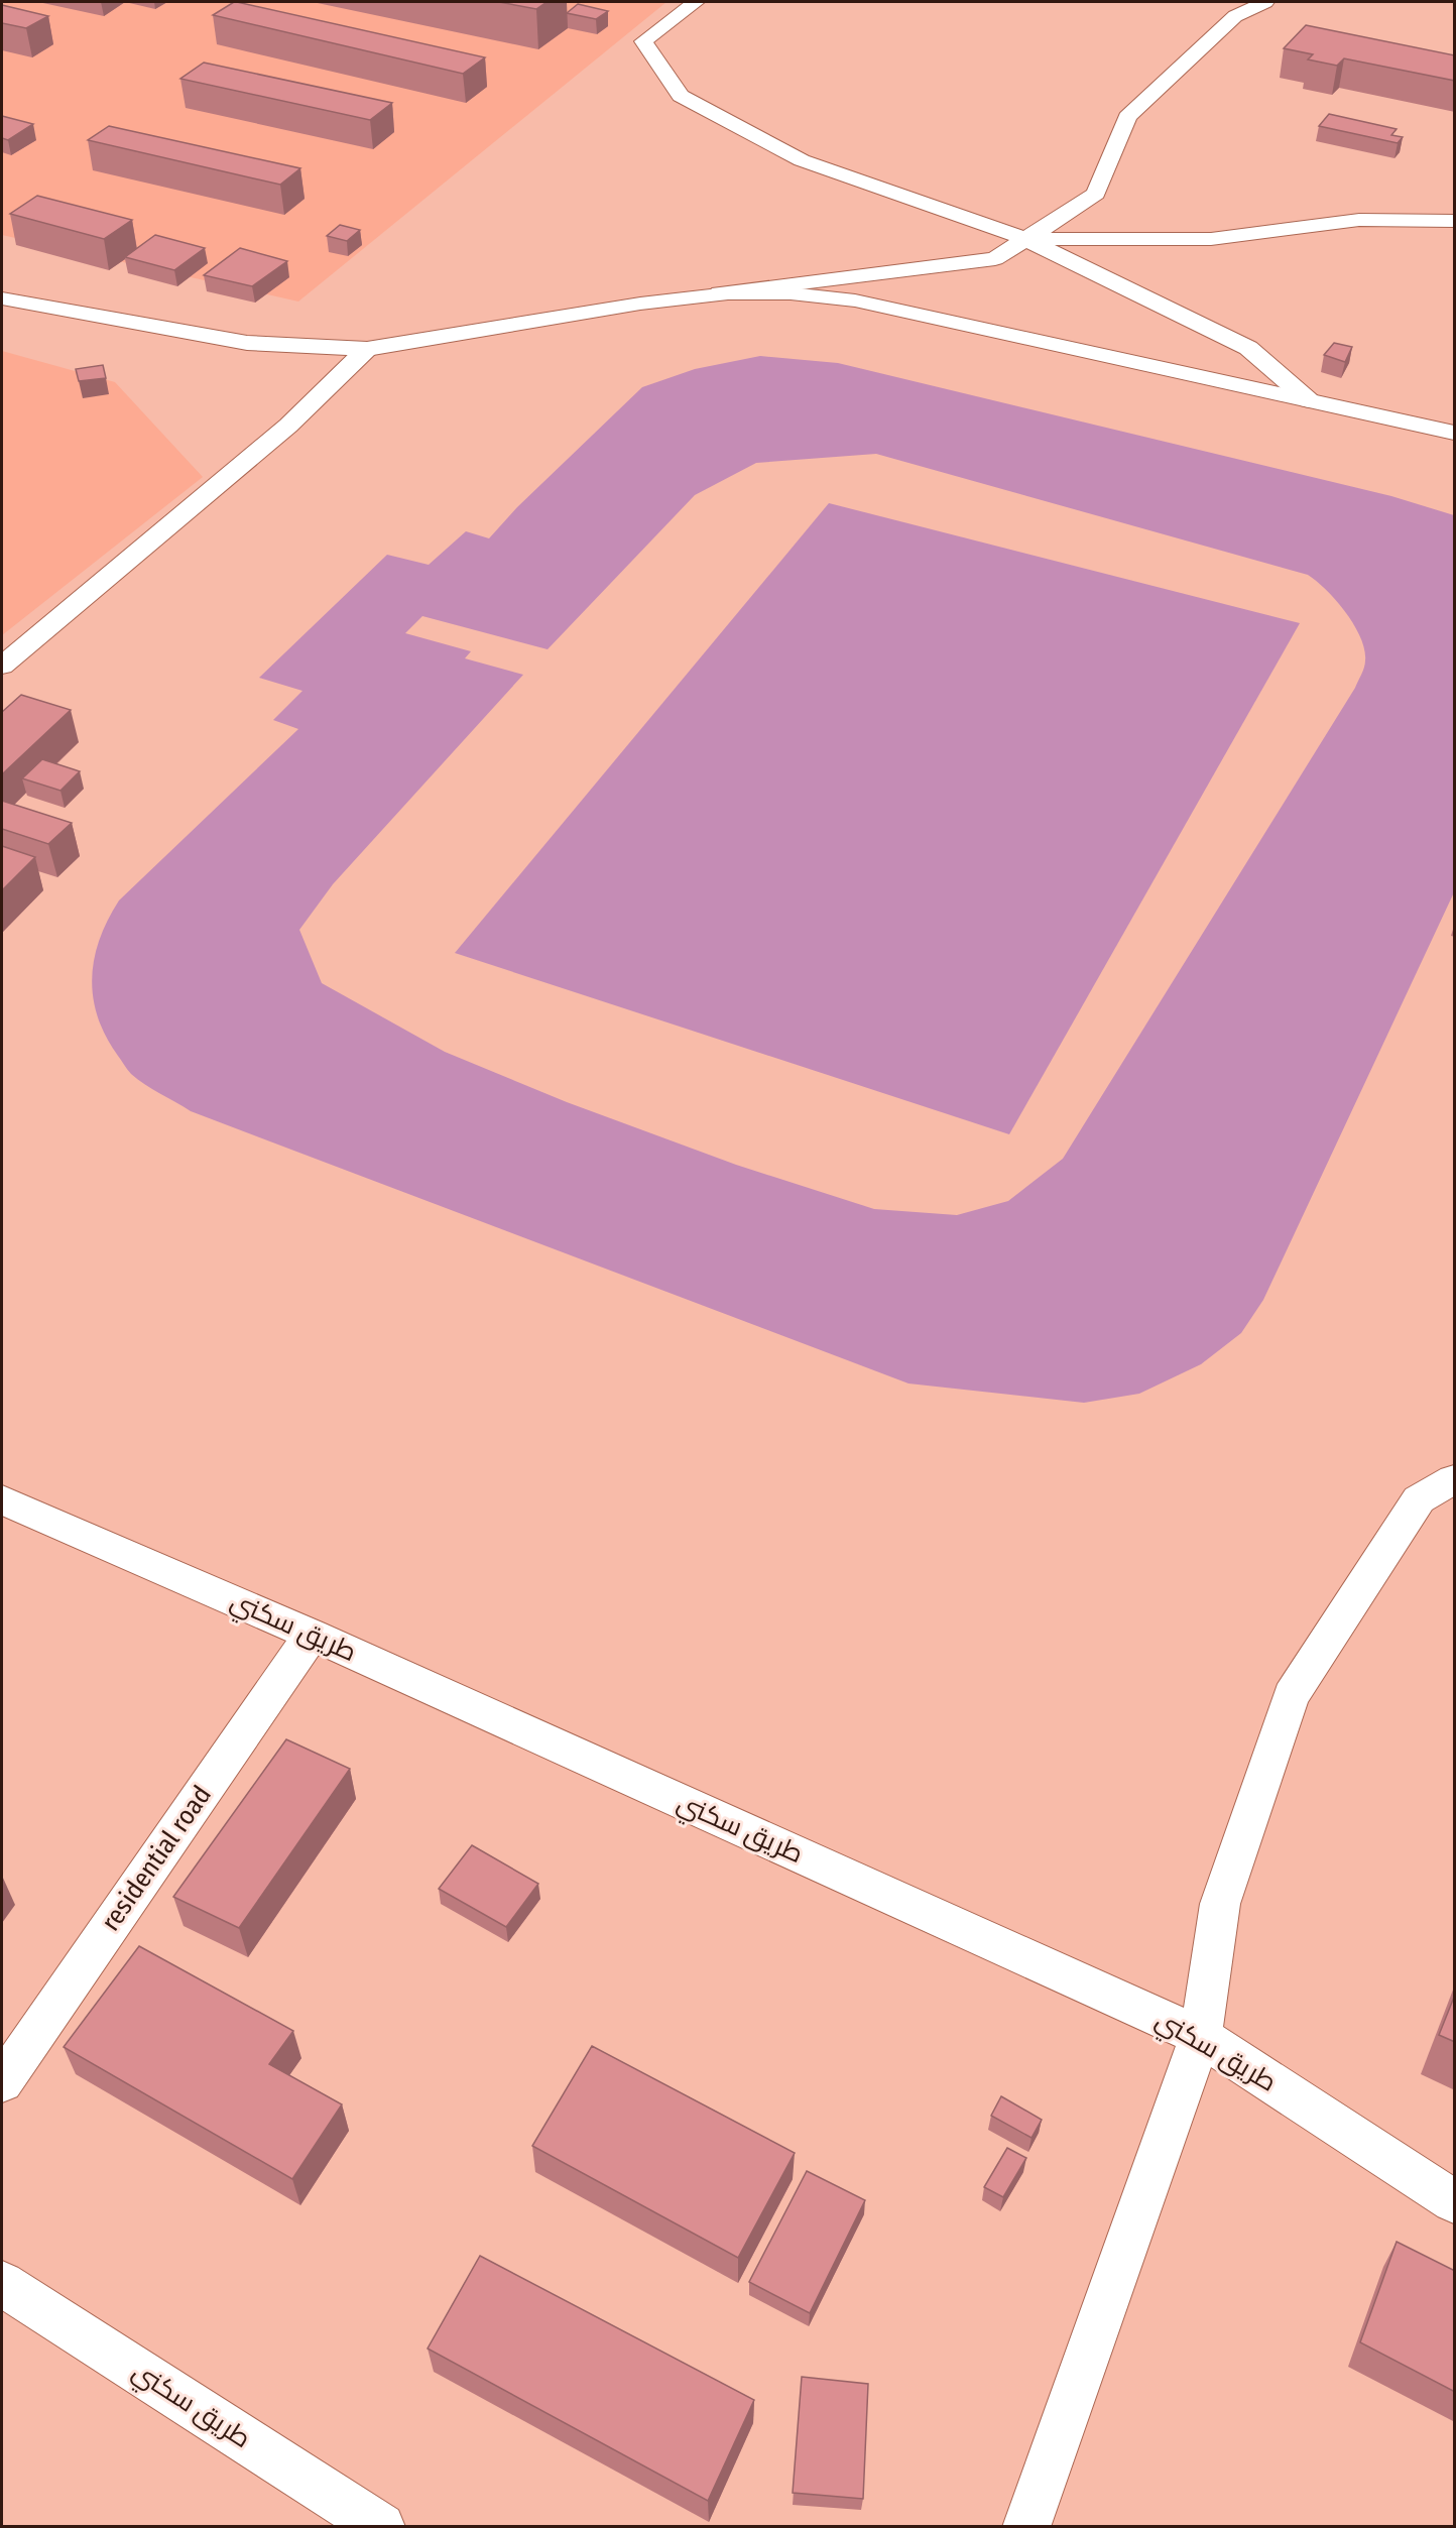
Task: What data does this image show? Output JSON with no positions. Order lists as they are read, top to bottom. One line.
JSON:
{"streets":{"street":["طريق سكني","residential road"]},"crossings":[["طريق سكني","residential road"]]}
